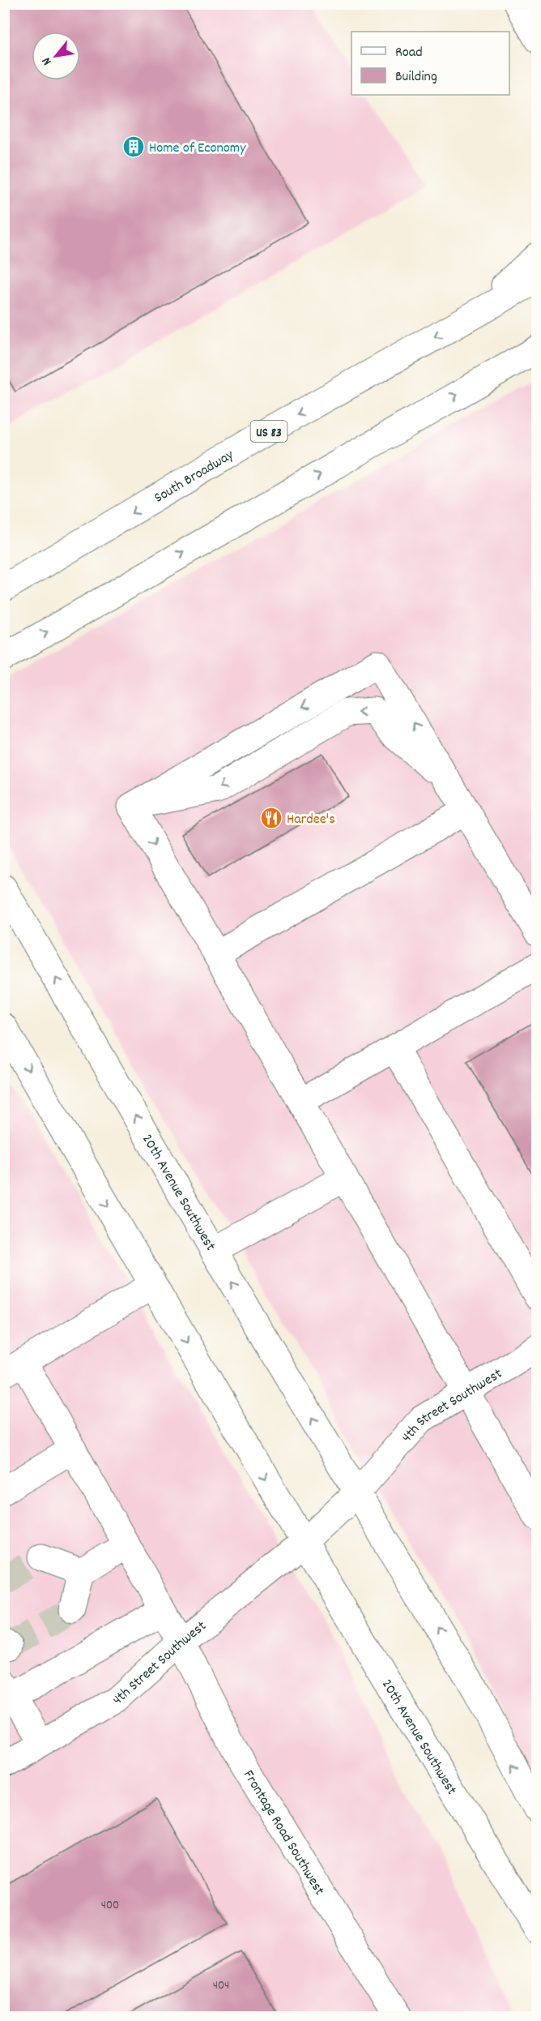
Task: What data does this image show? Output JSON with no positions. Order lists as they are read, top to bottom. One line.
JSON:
{"streets":{"main road":["US 83","South Broadway","20th Avenue Southwest","4th Street Southwest","Frontage Road Southwest"]},"crossings":[["20th Avenue Southwest","4th Street Southwest"],["4th Street Southwest","Frontage Road Southwest"]],"places":{"building":["Home of Economy"],"restaurant":["Hardee's"]},"house_numbers":["400","404"],"legend":["Road","Building"],"north":"bottom left"}
